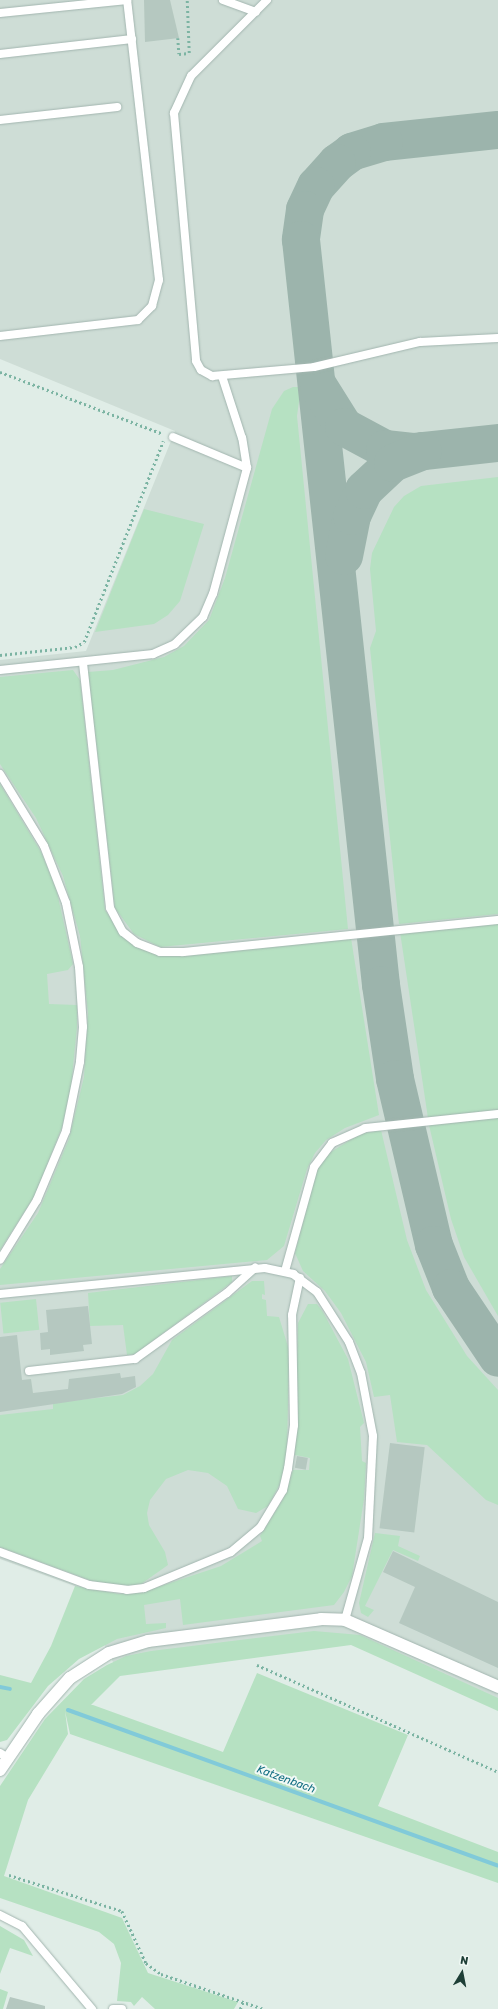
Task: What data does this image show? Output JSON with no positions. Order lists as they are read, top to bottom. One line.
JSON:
{"water":["Katzenbach"],"north":"top"}
